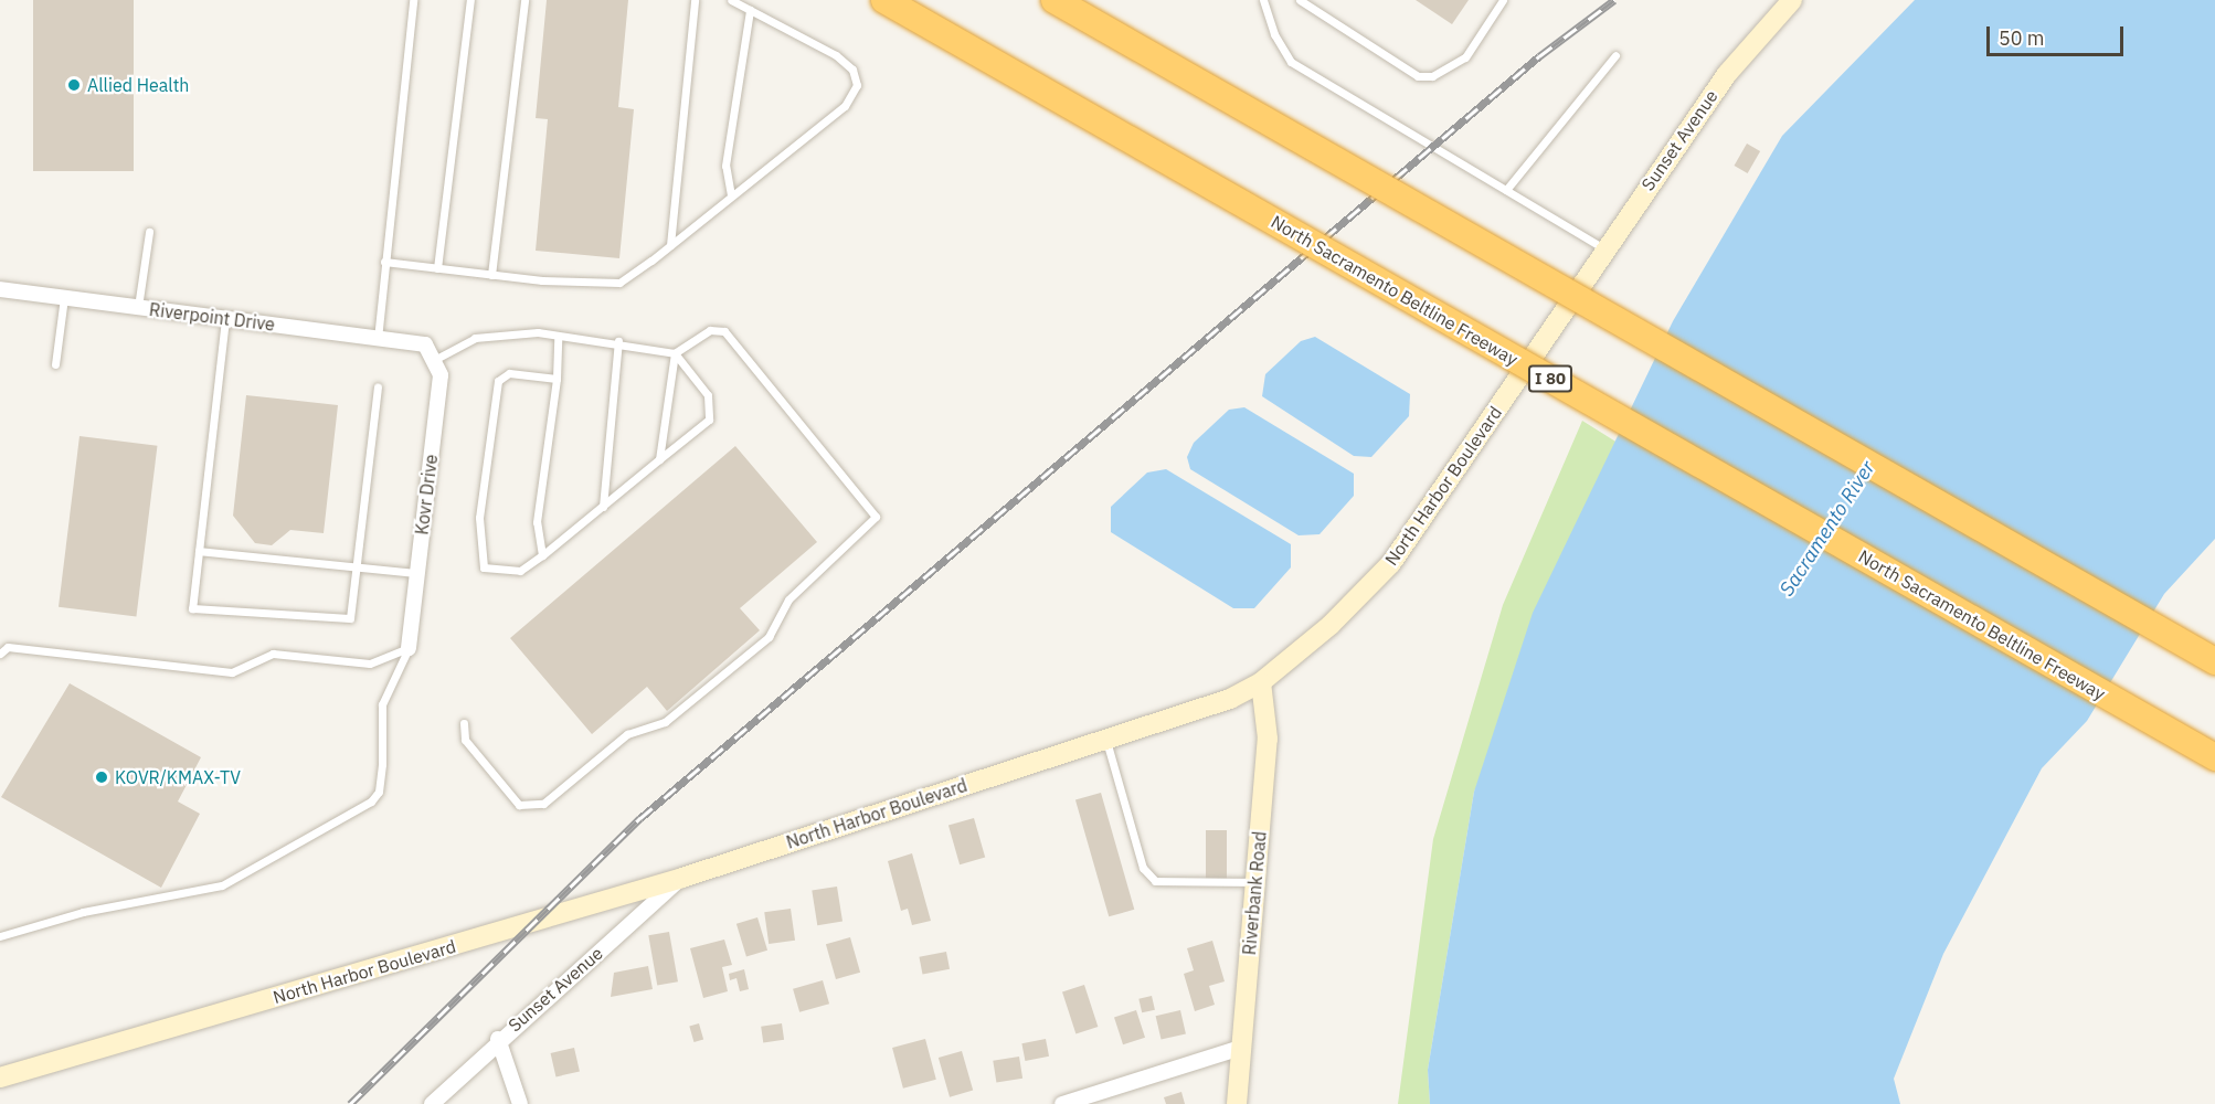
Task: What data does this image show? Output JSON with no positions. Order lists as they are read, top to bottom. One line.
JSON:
{"streets":{"highway":["North Sacramento Beltline Freeway","I 80"],"main road":["Sunset Avenue","North Harbor Boulevard","Riverbank Road"],"street":["Riverpoint Drive","Kovr Drive"]},"crossings":[["Sunset Avenue","North Harbor Boulevard"],["Riverpoint Drive","Kovr Drive"],["North Harbor Boulevard","Riverbank Road"]],"water":["Sacramento River"],"places":["Allied Health","KOVR/KMAX-TV"],"scale_bar":"50 m"}
